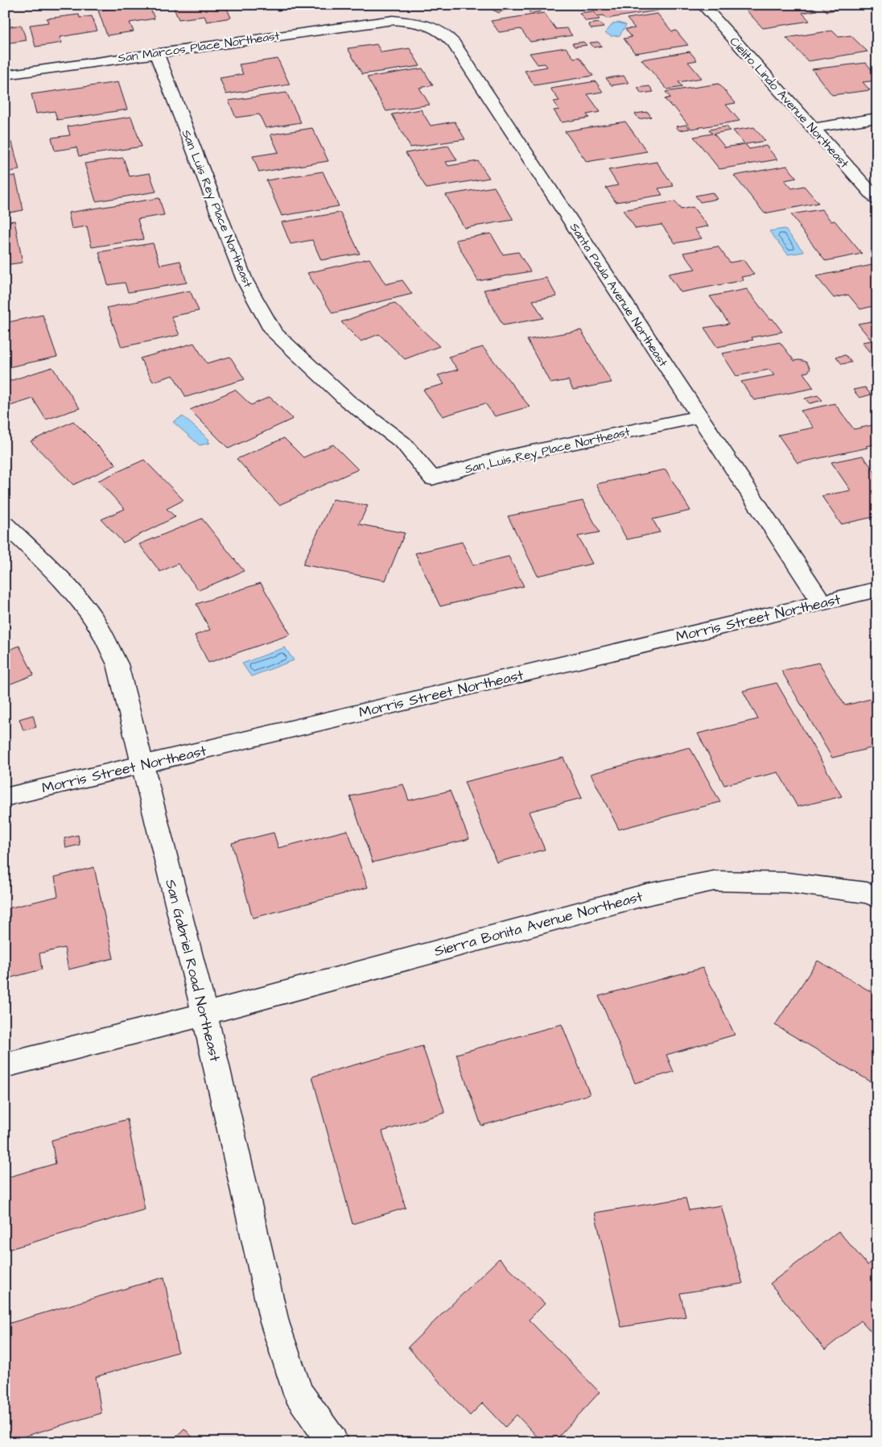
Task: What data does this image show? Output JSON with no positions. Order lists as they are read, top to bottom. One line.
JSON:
{"streets":{"street":["San Marcos Place Northeast","Cielito Lindo Avenue Northeast","San Luis Rey Place Northeast","Santa Paula Avenue Northeast","Morris Street Northeast","Sierra Bonita Avenue Northeast","San Gabriel Road Northeast"]},"crossings":[["San Marcos Place Northeast","San Luis Rey Place Northeast"],["San Marcos Place Northeast","Santa Paula Avenue Northeast"],["San Luis Rey Place Northeast","Santa Paula Avenue Northeast"],["Santa Paula Avenue Northeast","Morris Street Northeast"],["Morris Street Northeast","San Gabriel Road Northeast"],["Sierra Bonita Avenue Northeast","San Gabriel Road Northeast"]]}
